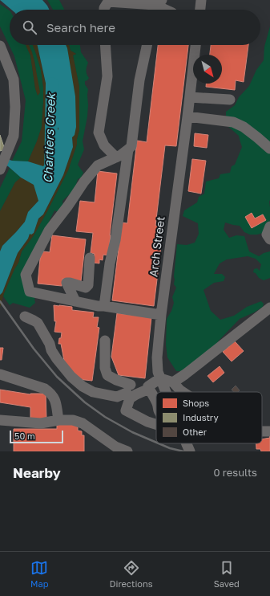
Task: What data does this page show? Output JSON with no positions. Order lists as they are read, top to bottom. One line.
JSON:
{"streets":{"street":["Arch Street"]},"water":["Chartiers Creek"],"legend":["Shops","Industry","Other"],"scale_bar":"50 m","north":"bottom right","page":{"search":"Search here","scale":"50 m","heading":["Nearby","0 results"],"nav":["Map","Directions","Saved"]}}
